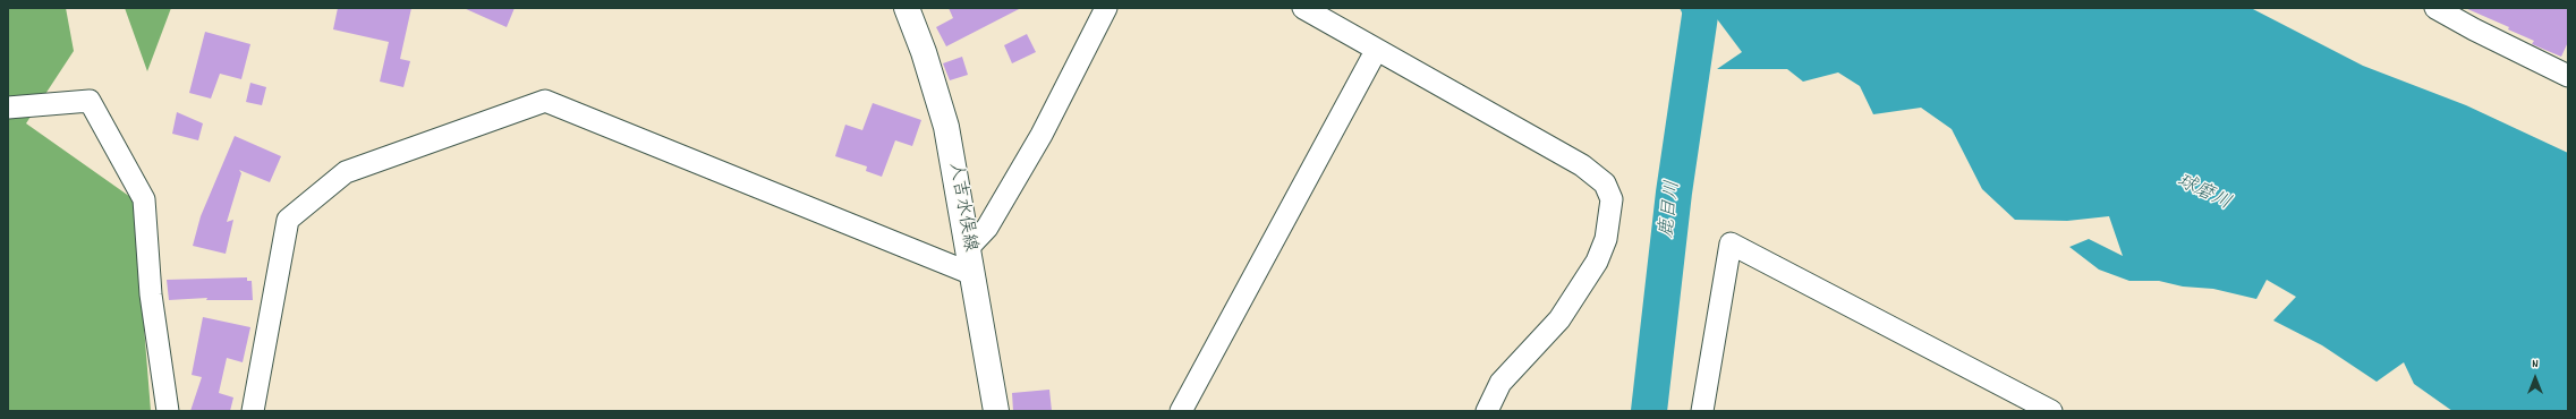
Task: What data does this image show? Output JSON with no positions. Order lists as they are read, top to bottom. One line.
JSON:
{"streets":{"main road":["人吉水俣線"]},"water":["球磨川","鹿目川"],"north":"top"}
